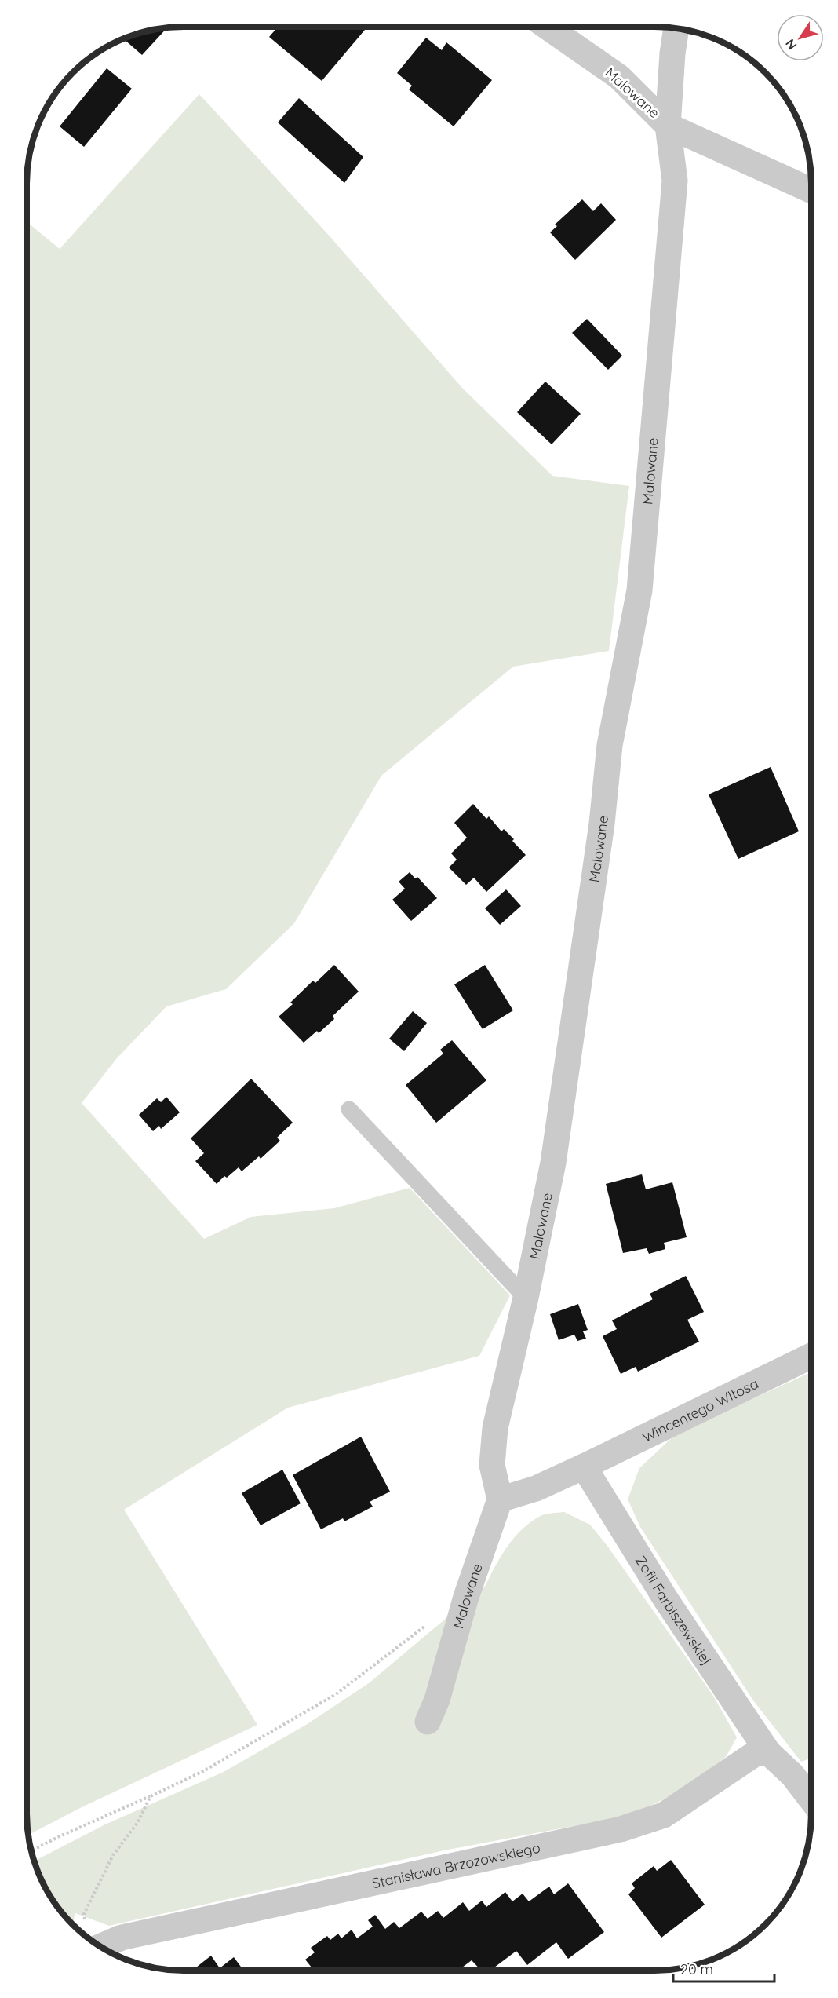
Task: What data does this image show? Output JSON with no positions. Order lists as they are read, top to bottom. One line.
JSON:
{"streets":{"street":["Malowane","Wincentego Witosa","Zofii Farbiszewskiej","Stanisława Brzozowskiego"]},"crossings":[["Malowane","Wincentego Witosa"],["Wincentego Witosa","Zofii Farbiszewskiej"],["Zofii Farbiszewskiej","Stanisława Brzozowskiego"]],"scale_bar":"20 m","north":"bottom left"}
